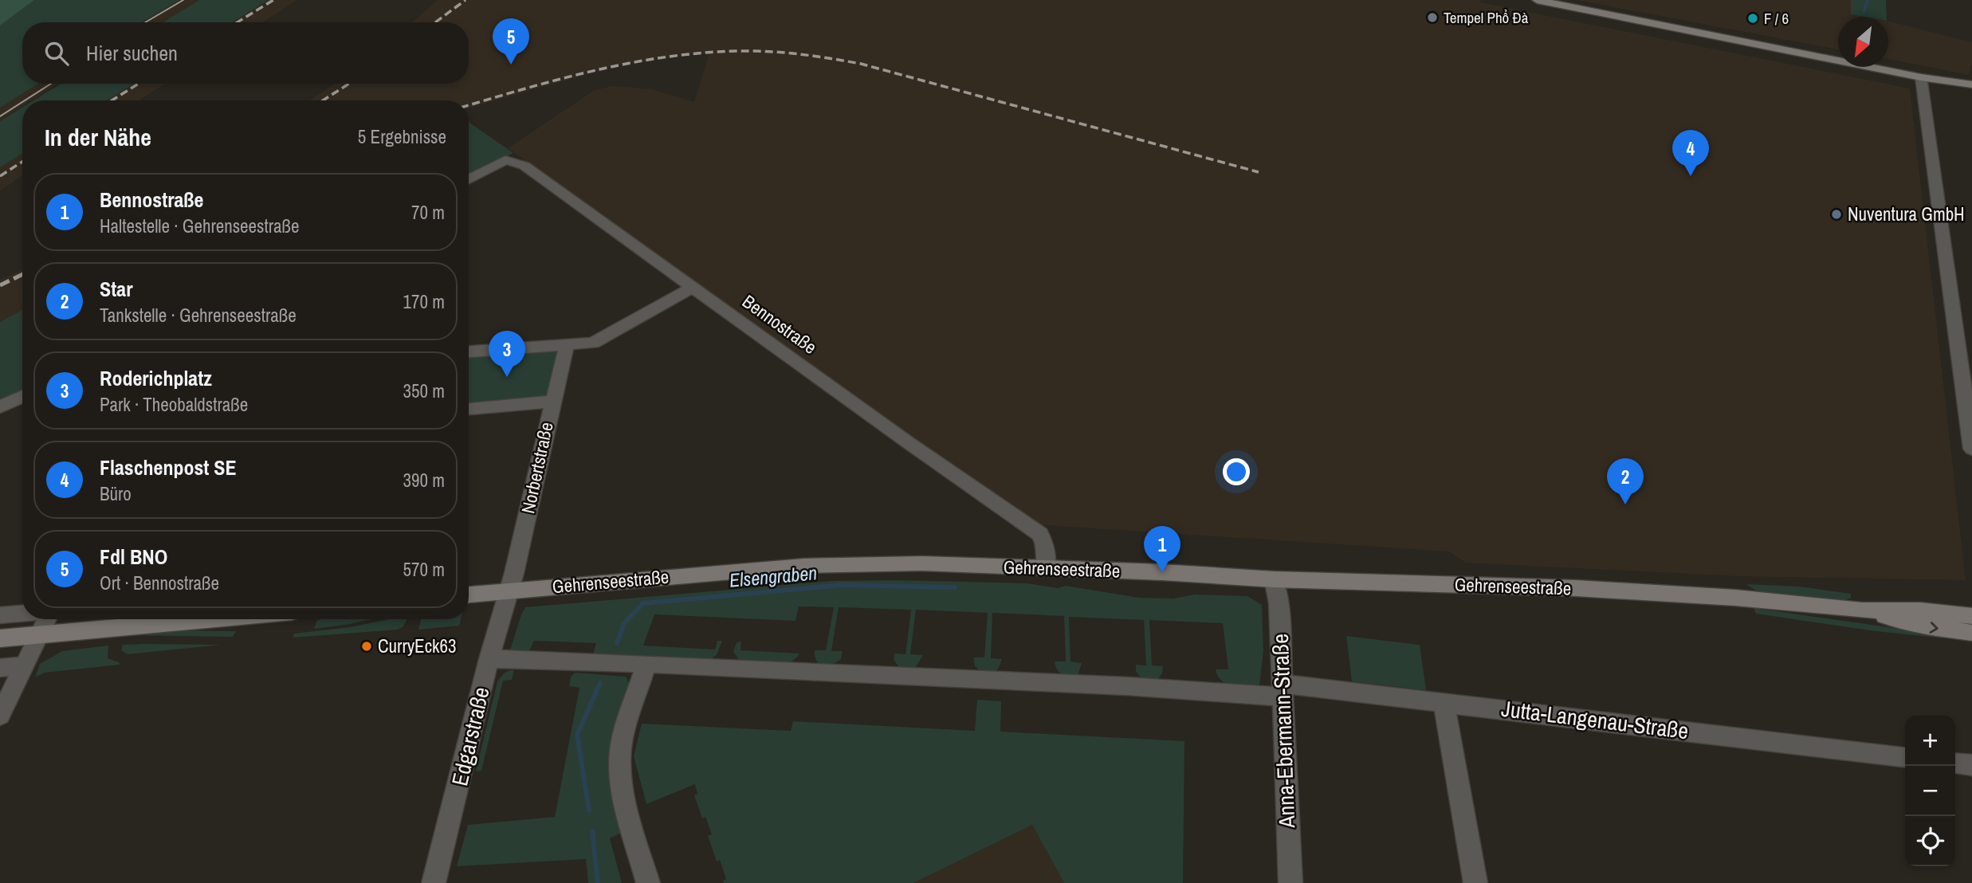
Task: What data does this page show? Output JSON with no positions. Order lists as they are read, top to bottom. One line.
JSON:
{"streets":{"main road":["Gehrenseestraße"],"street":["Bennostraße","Norbertstraße","Jutta-Langenau-Straße","Anna-Ebermann-Straße","Edgarstraße"]},"crossings":[["Bennostraße","Gehrenseestraße"],["Norbertstraße","Gehrenseestraße"],["Norbertstraße","Edgarstraße"],["Gehrenseestraße","Anna-Ebermann-Straße"],["Gehrenseestraße","Edgarstraße"],["Jutta-Langenau-Straße","Anna-Ebermann-Straße"]],"water":["Elsengraben"],"places":["Tempel Phổ Đà","F / 6","Nuventura GmbH","CurryEck63"],"north":"bottom left","page":{"pins":["5","4","3","2","1"],"search":"Hier suchen","heading":["In der Nähe","5 Ergebnisse"],"list":[{"mark":"1","name":"Bennostraße","note":"Haltestelle · Gehrenseestraße","value":"70 m"},{"mark":"2","name":"Star","note":"Tankstelle · Gehrenseestraße","value":"170 m"},{"mark":"3","name":"Roderichplatz","note":"Park · Theobaldstraße","value":"350 m"},{"mark":"4","name":"Flaschenpost SE","note":"Büro","value":"390 m"},{"mark":"5","name":"Fdl BNO","note":"Ort · Bennostraße","value":"570 m"}],"map_buttons":["+","−"]}}
